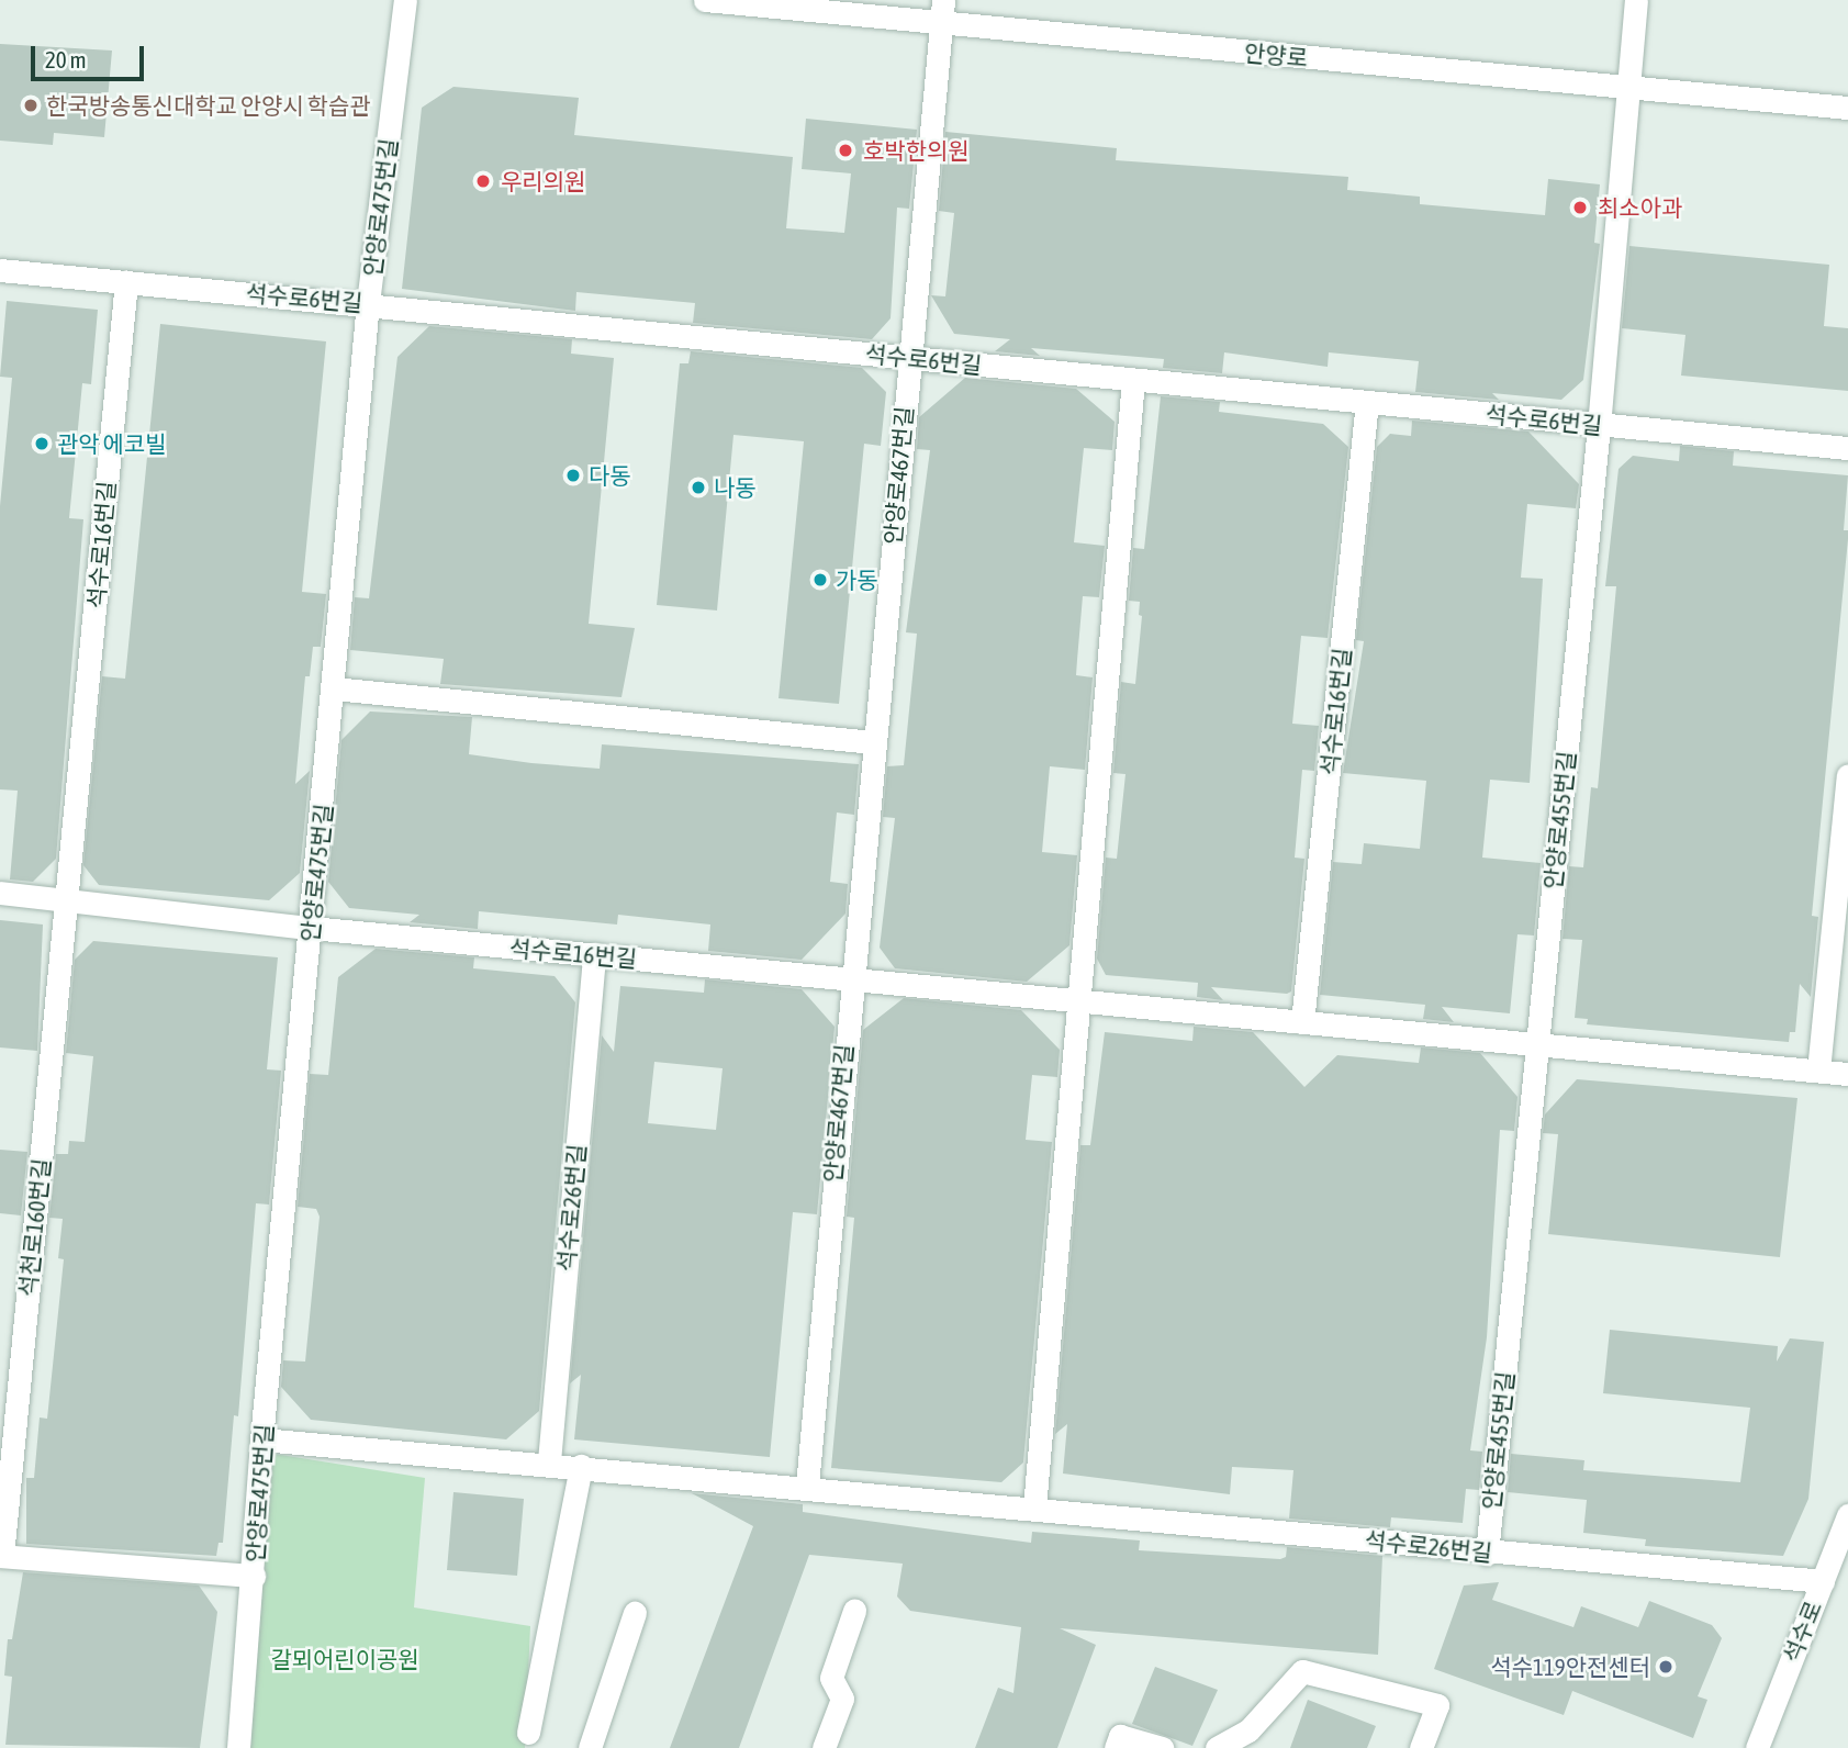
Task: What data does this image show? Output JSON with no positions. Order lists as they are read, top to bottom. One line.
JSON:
{"streets":{"street":["안양로","안양로475번길","석수로6번길","안양로467번길","석수로16번길","안양로455번길","석수로26번길","석천로160번길","석수로"]},"crossings":[["안양로","안양로467번길"],["안양로","안양로455번길"],["안양로475번길","석수로6번길"],["안양로475번길","석수로16번길"],["안양로475번길","석수로26번길"],["안양로475번길","석천로160번길"],["석수로6번길","안양로467번길"],["석수로6번길","석수로16번길"],["석수로6번길","안양로455번길"],["안양로467번길","석수로16번길"],["안양로467번길","석수로26번길"],["석수로16번길","안양로455번길"],["석수로16번길","석수로26번길"],["석수로16번길","석천로160번길"],["안양로455번길","석수로26번길"],["석수로26번길","석수로"]],"parks":["갈뫼어린이공원"],"places":["한국방송통신대학교 안양시 학습관","호박한의원","우리의원","최소아과","관악 에코빌","다동","나동","가동","석수119안전센터"],"scale_bar":"20 m"}
